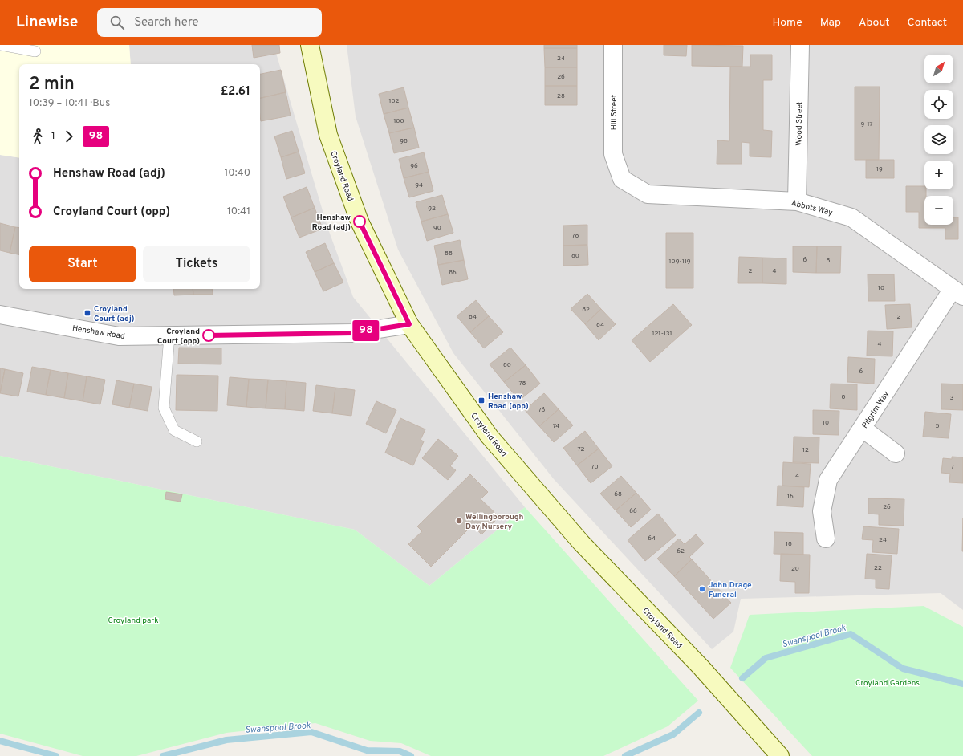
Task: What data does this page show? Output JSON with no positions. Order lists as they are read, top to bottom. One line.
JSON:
{"streets":{"main road":["Croyland Road"],"street":["Hill Street","Wood Street","Abbots Way","Henshaw Road","Pilgrim Way"]},"crossings":[["Hill Street","Abbots Way"],["Wood Street","Abbots Way"],["Croyland Road","Henshaw Road"],["Abbots Way","Pilgrim Way"]],"water":["Swanspool Brook"],"parks":["Croyland park","Croyland Gardens"],"places":{"other":["Henshaw Road (adj)","Croyland Court (opp)","Wellingborough Day Nursery","John Drage Funeral"],"transit":["Croyland Court (adj)","Henshaw Road (opp)"]},"lines":["bus line 98"],"house_numbers":["24","26","28","102","100","9-17","98","96","19","94","92","90","78","88","80","6","8","109-119","2","4","86","10","82","84","2","84","121-131","4","80","6","78","8","3","76","10","74","5","72","12","70","7","14","68","16","26","66","64","24","18","62","22","20"],"north":"top right","page":{"header":"Linewise","search":"Search here","nav":["Home","Map","About","Contact"],"on_map":"98","map_buttons":["+","−"],"heading":["2 min","10:39 – 10:41 · Bus","£2.61"],"legs":["1","98"],"list":[{"name":"Henshaw Road (adj)","value":"10:40"},{"name":"Croyland Court (opp)","value":"10:41"}],"buttons":["Start","Tickets"]}}
